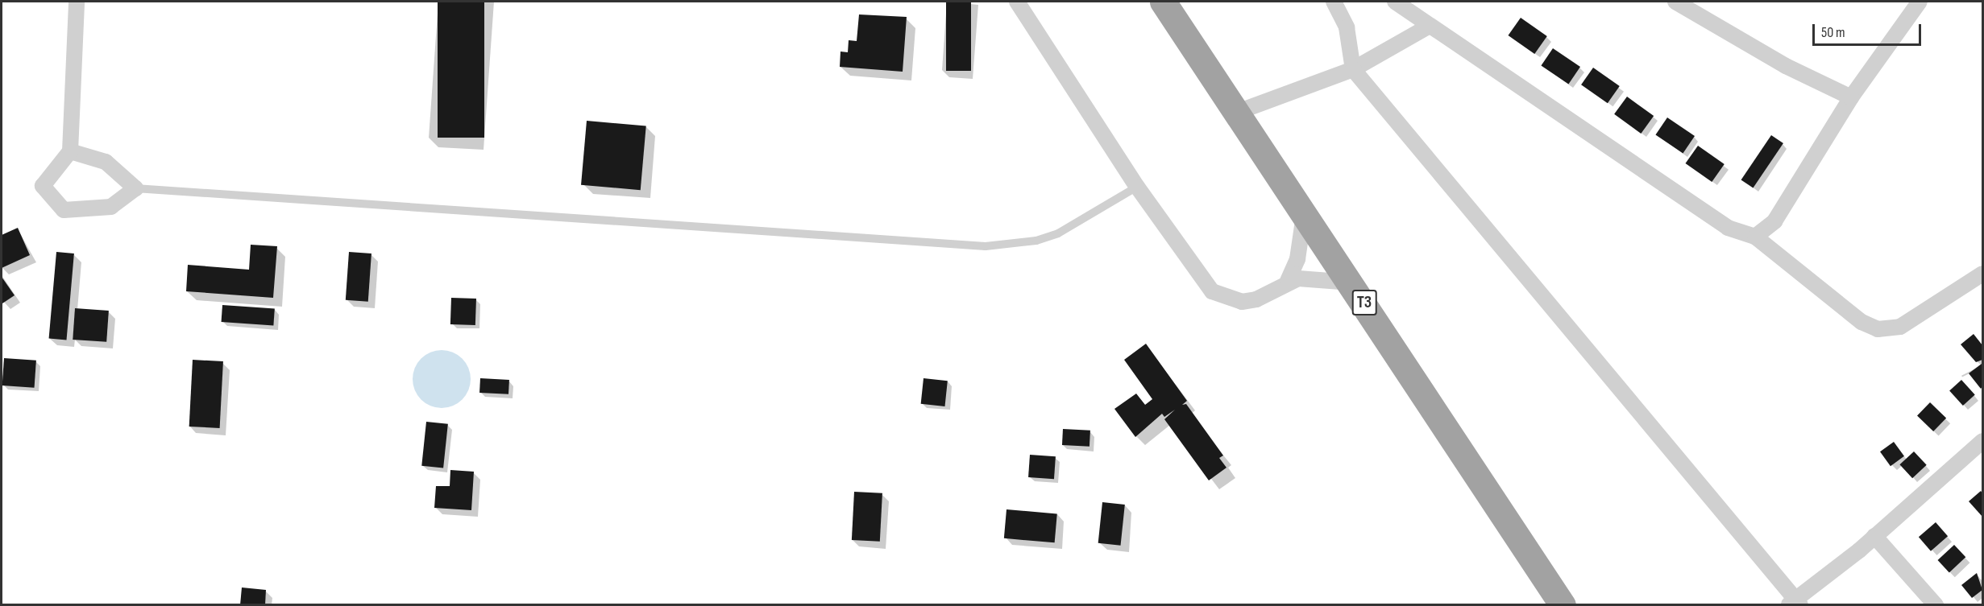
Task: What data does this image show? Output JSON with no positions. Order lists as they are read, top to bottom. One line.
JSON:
{"streets":{"highway":["T3"]},"scale_bar":"50 m"}
